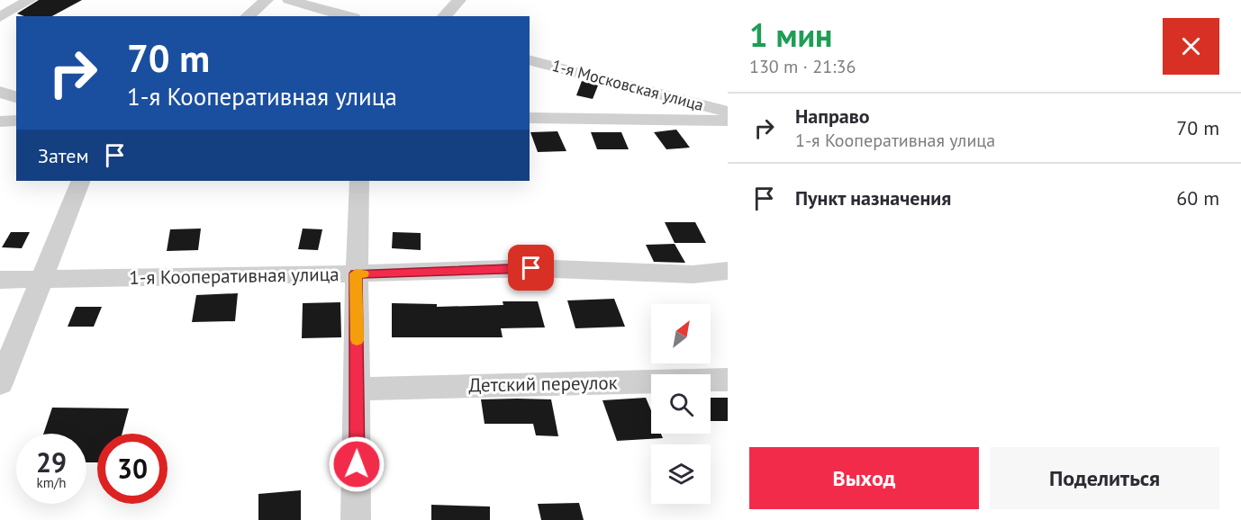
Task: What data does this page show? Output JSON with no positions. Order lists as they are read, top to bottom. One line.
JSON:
{"streets":{"street":["1-я Московская улица","1-я Кооперативная улица","Детский переулок"]},"north":"top right","page":{"heading":["1 мин","130 m · 21:36"],"turn":["70 m","1-я Кооперативная улица"],"list":[{"name":"Направо","note":"1-я Кооперативная улица","value":"70 m"},{"name":"Пункт назначения","value":"60 m"}],"then":"Затем","speed":"29 km/h","limit":"30","buttons":["Выход","Поделиться"]}}
